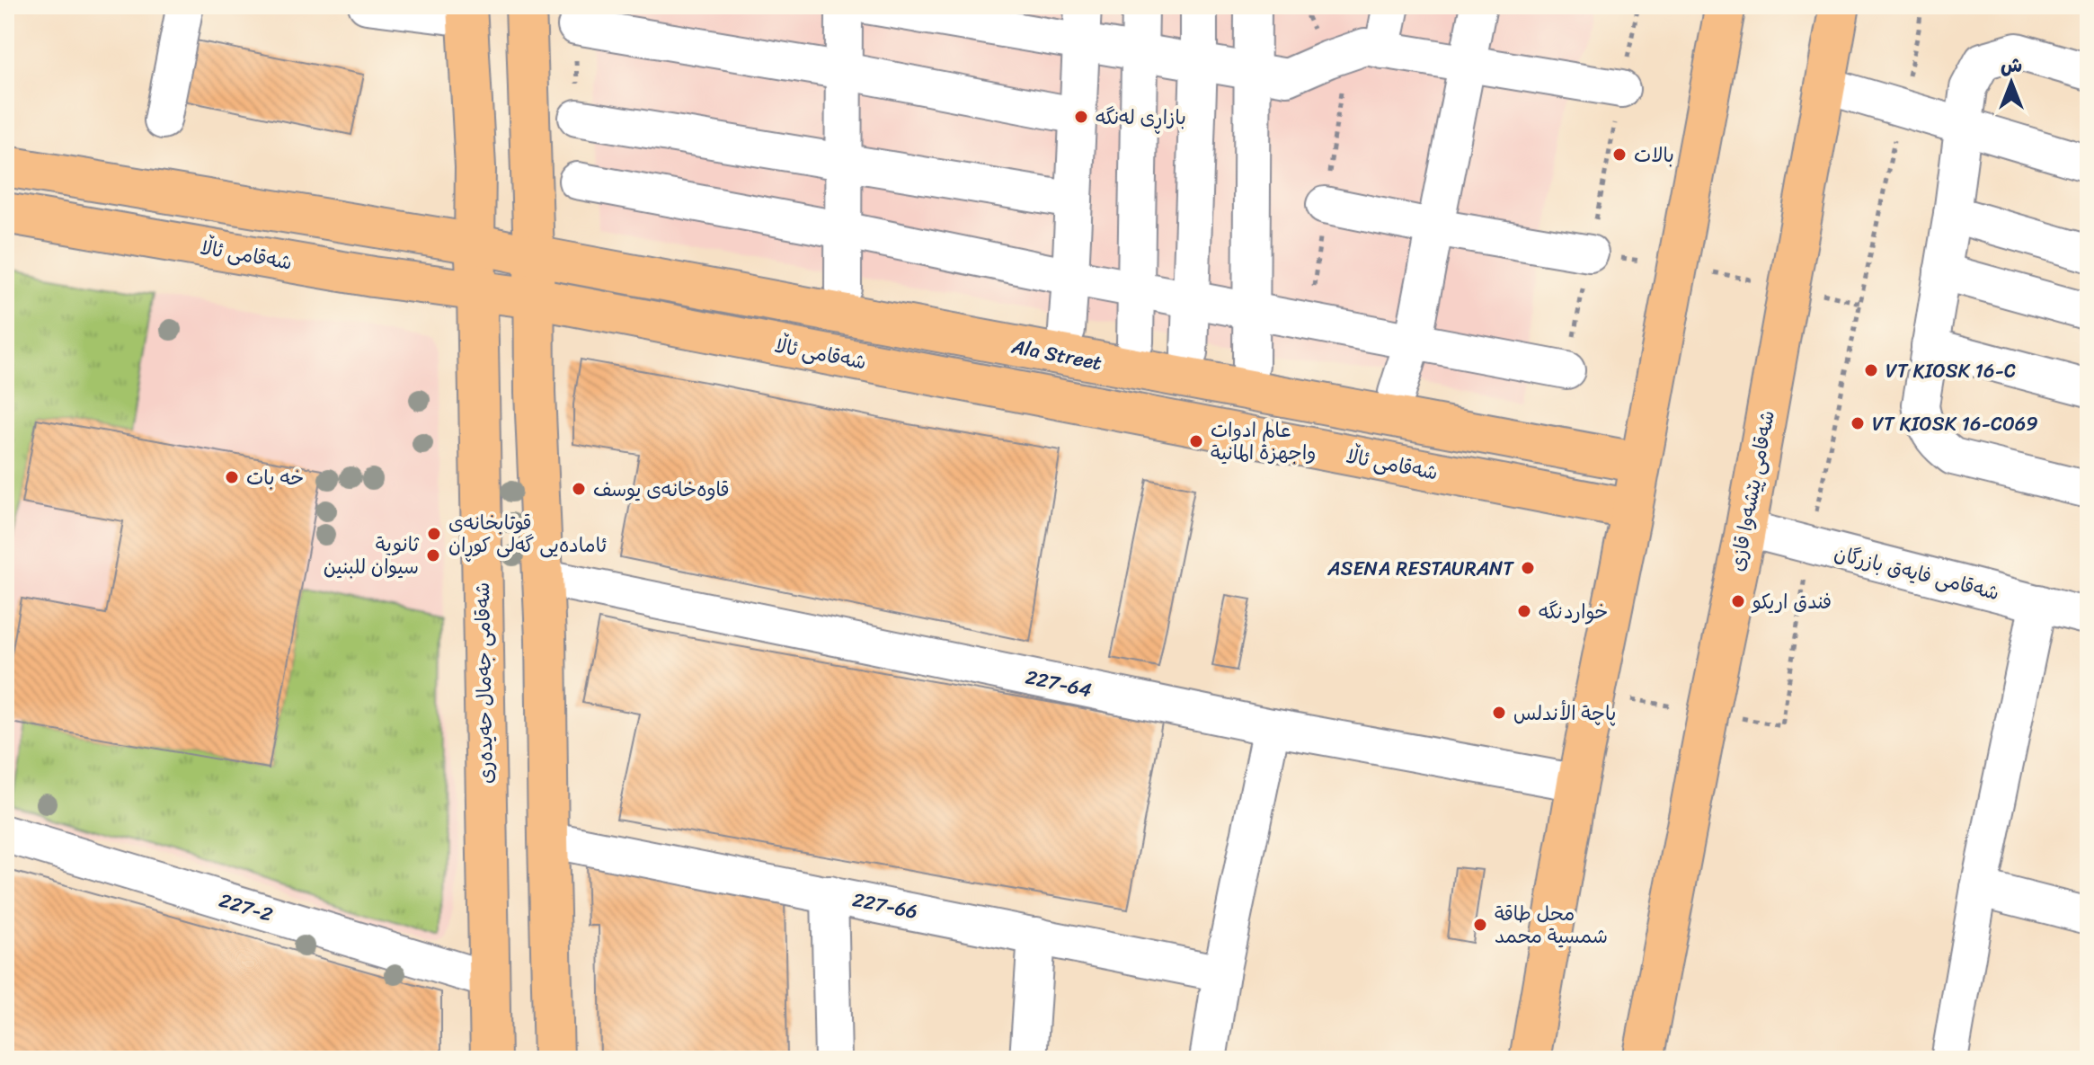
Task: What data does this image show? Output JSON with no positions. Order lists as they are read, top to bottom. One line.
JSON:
{"streets":{"main road":["شه‌قامی ئاڵا","Ala Street","شەقامی پێشەوا قازی","شەقامی جەمال حەیدەری"],"street":["شەقامی فایەق بازرگان","227-64","227-66","227-2"]},"crossings":[["شه‌قامی ئاڵا","شەقامی جەمال حەیدەری"],["Ala Street","شەقامی جەمال حەیدەری"],["شەقامی پێشەوا قازی","شەقامی فایەق بازرگان"],["شەقامی جەمال حەیدەری","227-2"]],"places":["بازاڕی لەنگە","بالات","VT KIOSK 16-C","VT KIOSK 16-C069","عالم ادوات واجهزة المانية","خه بات","قاوەخانەی یوسف","قوتابخانەی ئامادەیی گەلی کوڕان","ثانوية سيوان للبنين","ASENA RESTAURANT","فندق اريكو","خواردنگە","پاچة الأندلس","محل طاقة شمسية محمد"],"north":"top"}
